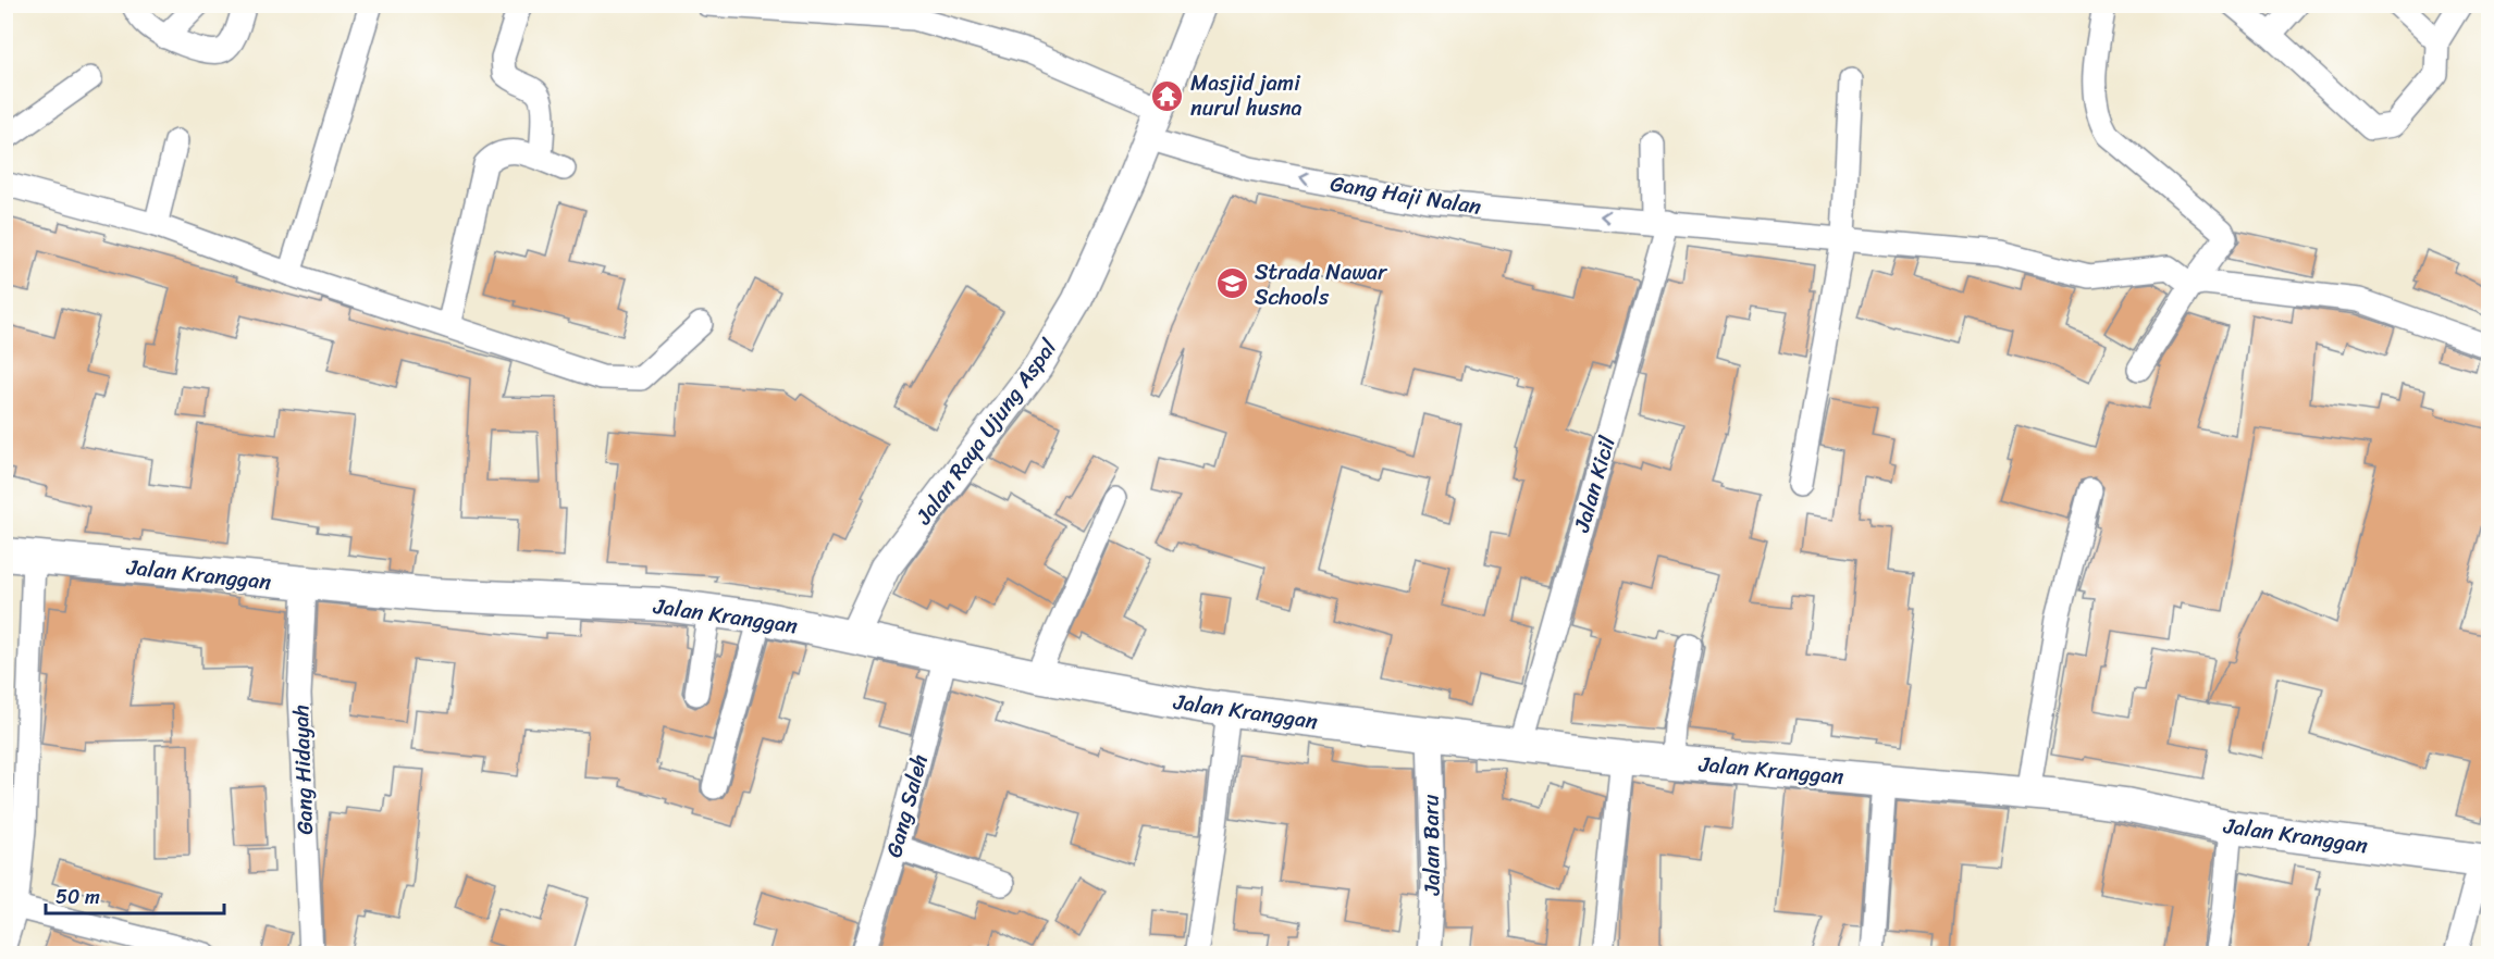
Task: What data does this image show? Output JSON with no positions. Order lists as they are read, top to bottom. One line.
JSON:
{"streets":{"main road":["Jalan Kranggan"],"street":["Gang Haji Nalan","Jalan Raya Ujung Aspal","Jalan Kicil","Gang Hidayah","Gang Saleh","Jalan Baru"]},"crossings":[["Gang Haji Nalan","Jalan Raya Ujung Aspal"],["Gang Haji Nalan","Jalan Kicil"],["Jalan Raya Ujung Aspal","Jalan Kranggan"],["Jalan Kicil","Jalan Kranggan"],["Jalan Kranggan","Gang Hidayah"],["Jalan Kranggan","Gang Saleh"],["Jalan Kranggan","Jalan Baru"]],"one_way":["Gang Haji Nalan"],"places":{"temple":["Masjid jami nurul husna"],"school or university":["Strada Nawar Schools"]},"scale_bar":"50 m"}
